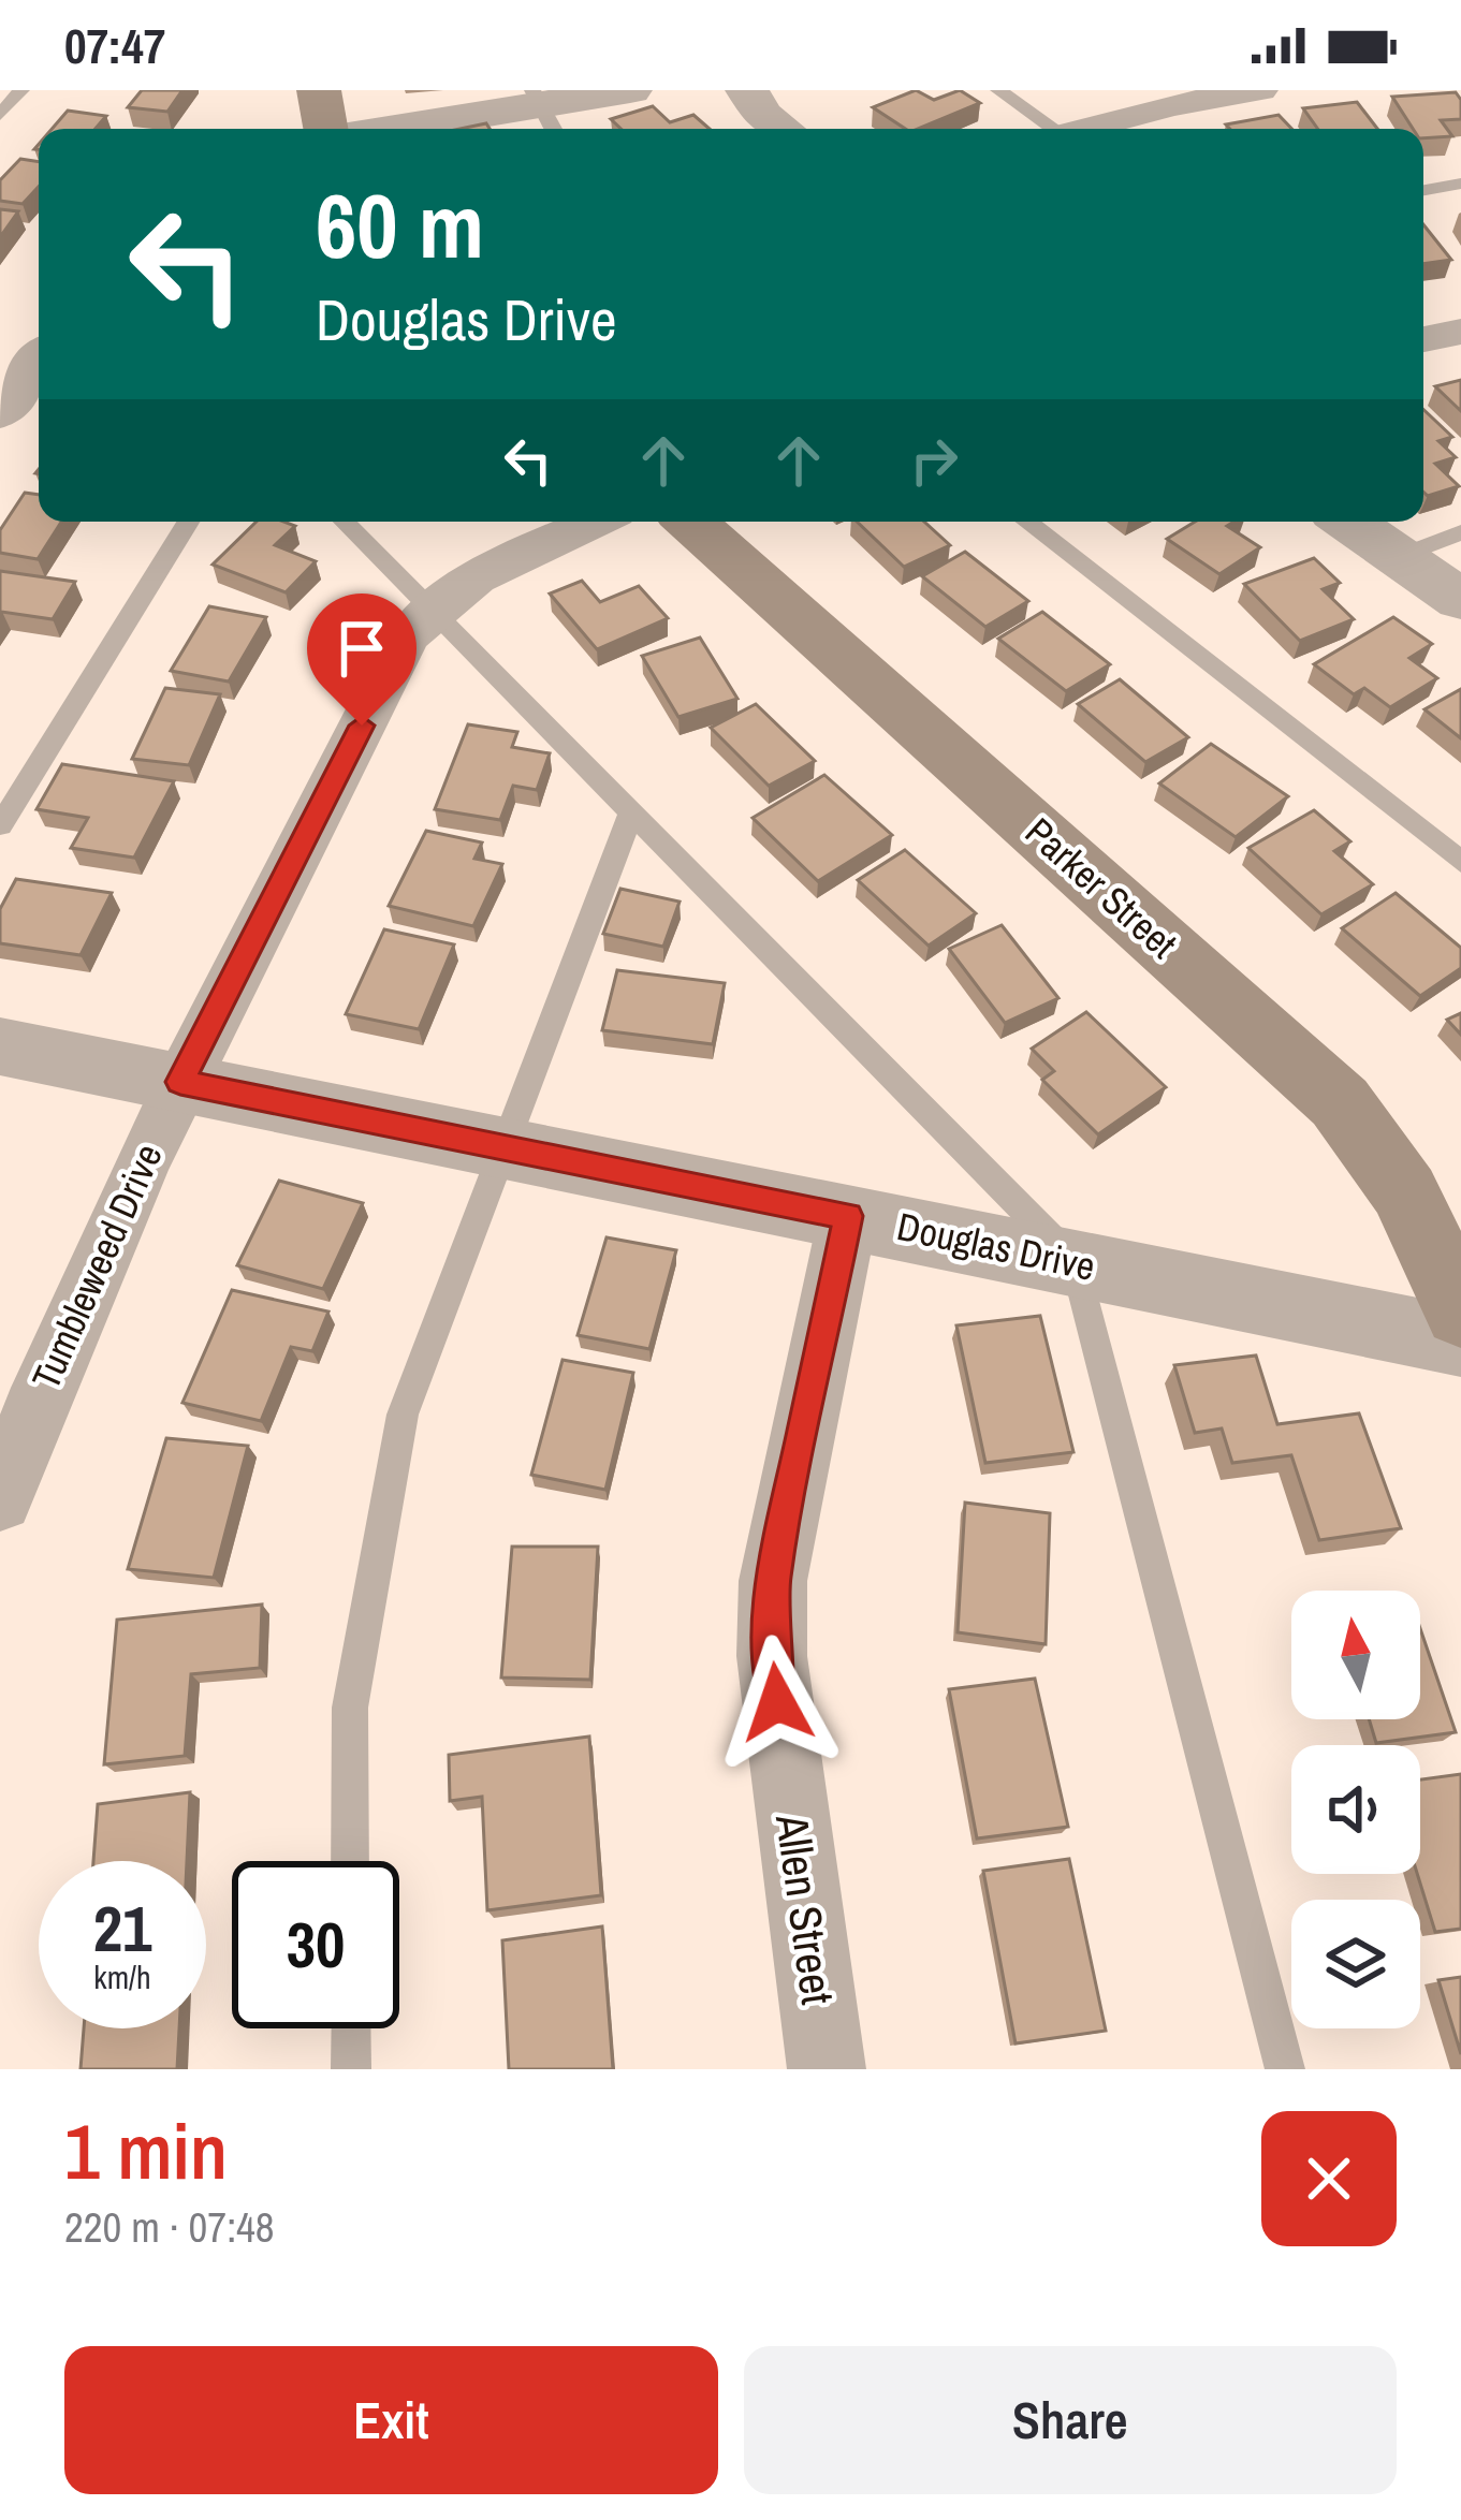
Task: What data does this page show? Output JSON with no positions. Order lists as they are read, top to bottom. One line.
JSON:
{"streets":{"main road":["Parker Street"],"street":["Douglas Drive","Tumbleweed Drive","Allen Street"]},"crossings":[["Douglas Drive","Tumbleweed Drive"],["Douglas Drive","Allen Street"]],"north":"top","page":{"status":"07:47","turn":["60 m","Douglas Drive"],"speed":"21 km/h","limit":"30","heading":["1 min","220 m · 07:48"],"buttons":["Exit","Share"]}}
